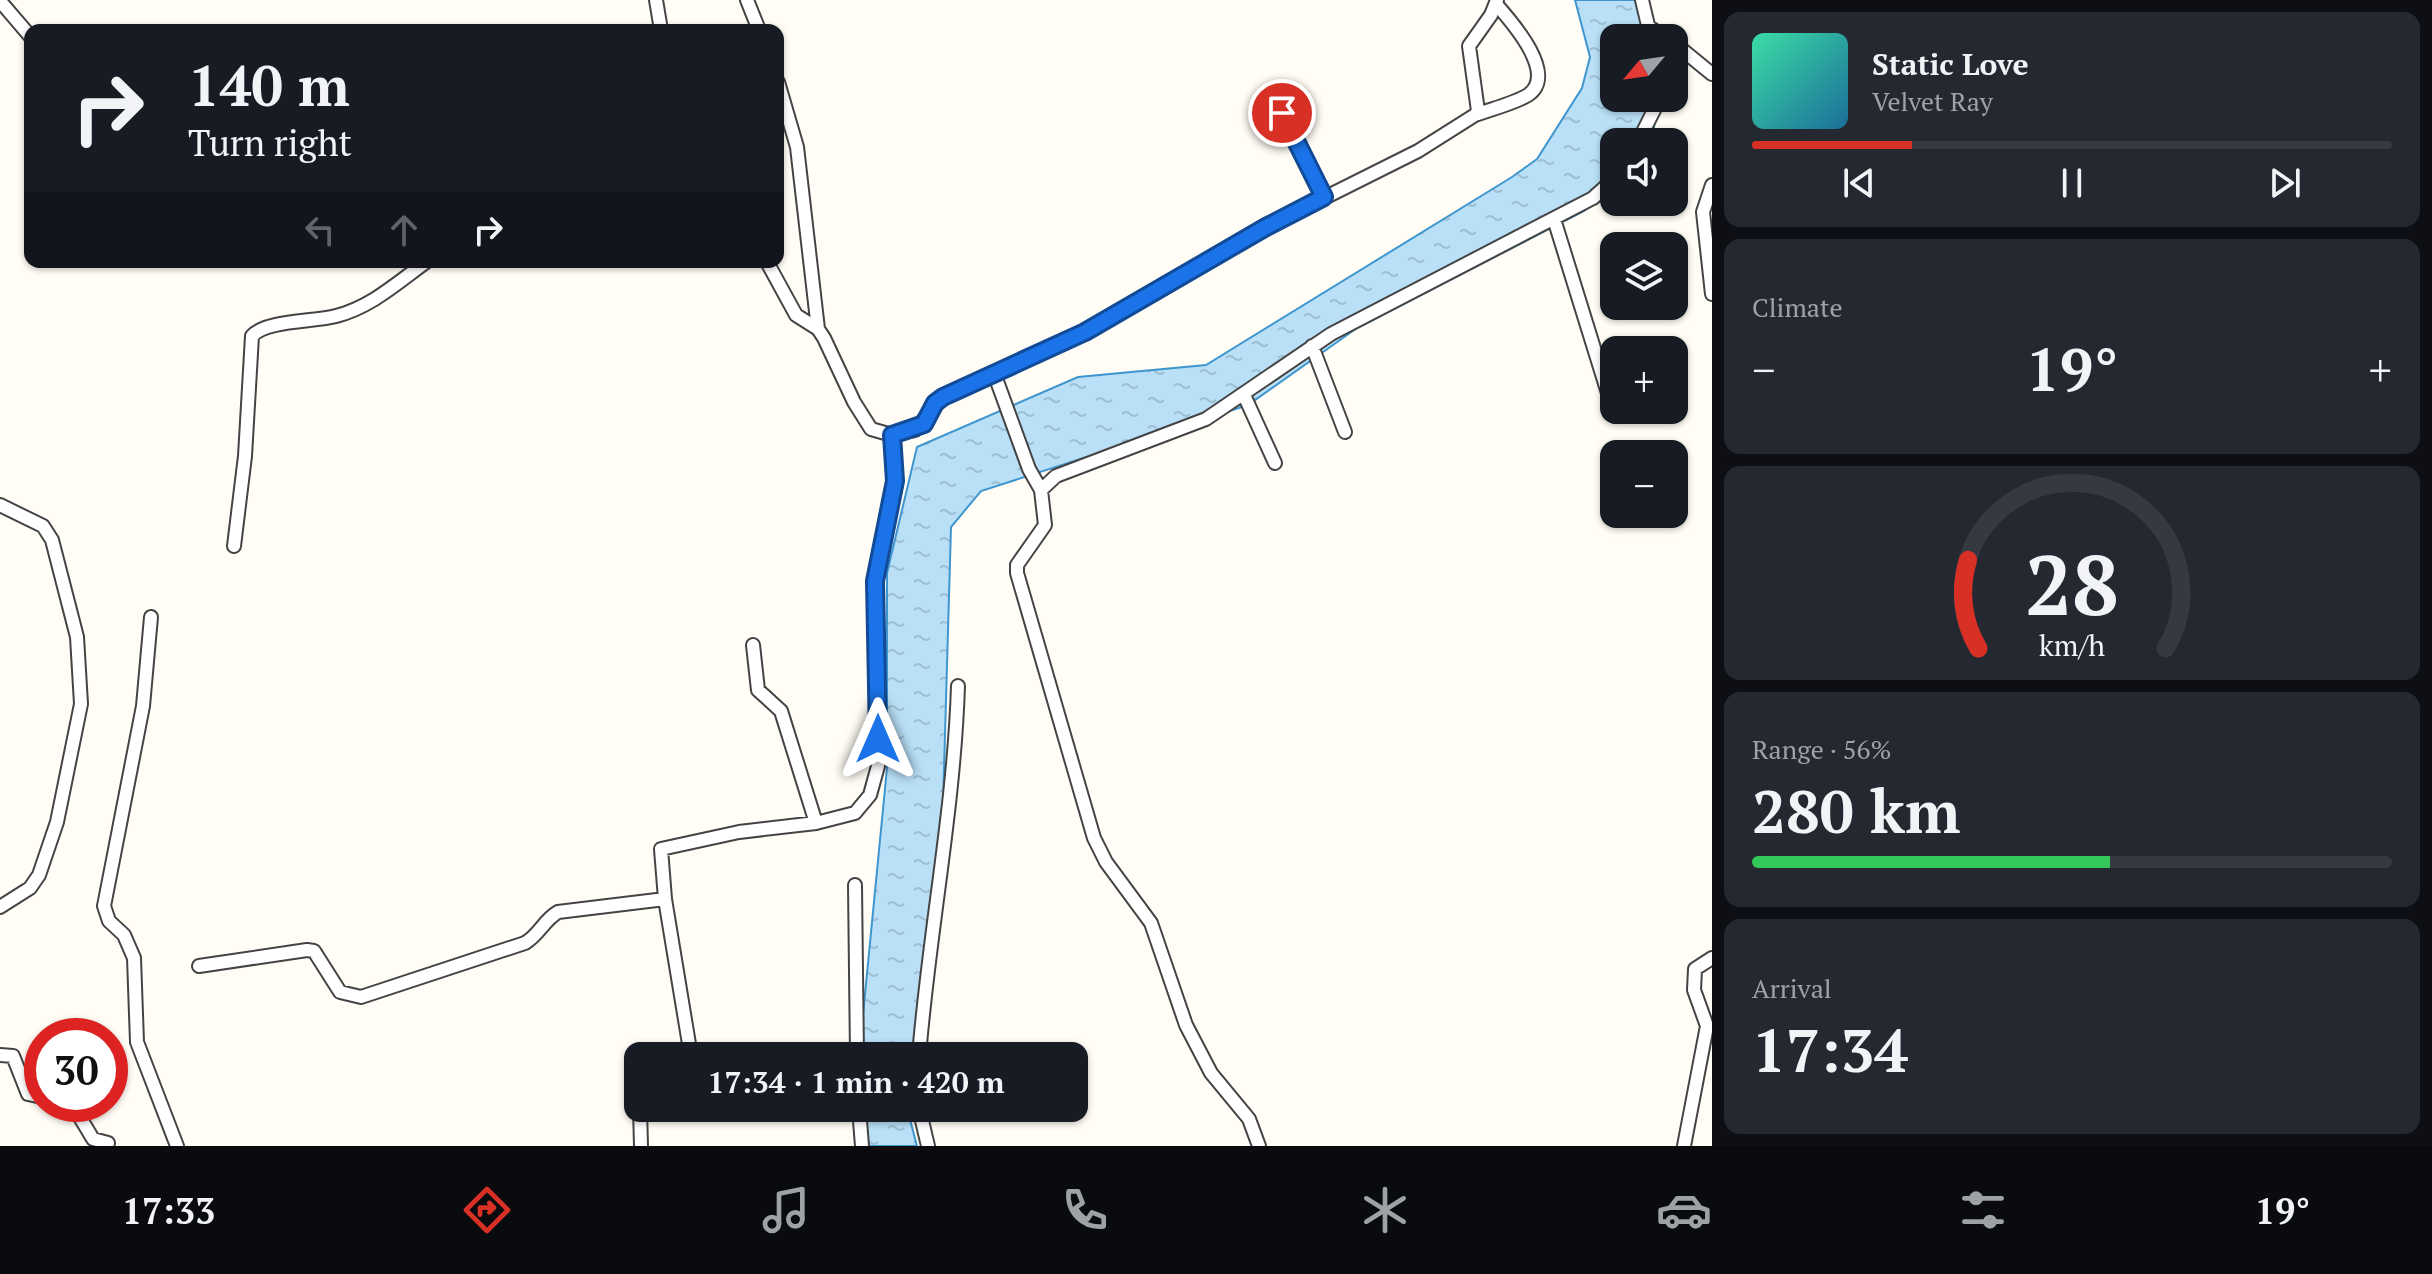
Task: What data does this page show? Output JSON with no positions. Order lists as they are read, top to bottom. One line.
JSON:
{"north":"bottom left","page":{"map_buttons":["+","−"],"turn":["140 m","Turn right"],"song":["Static Love","Velvet Ray"],"tile":["Climate",["Range · 56%","280 km"],["Arrival","17:34"]],"heat":["−","19°","+"],"limit":"30","trip":"17:34 · 1 min · 420 m","tabs":["17:33","19°"],"gauge":["28","km/h"]}}
